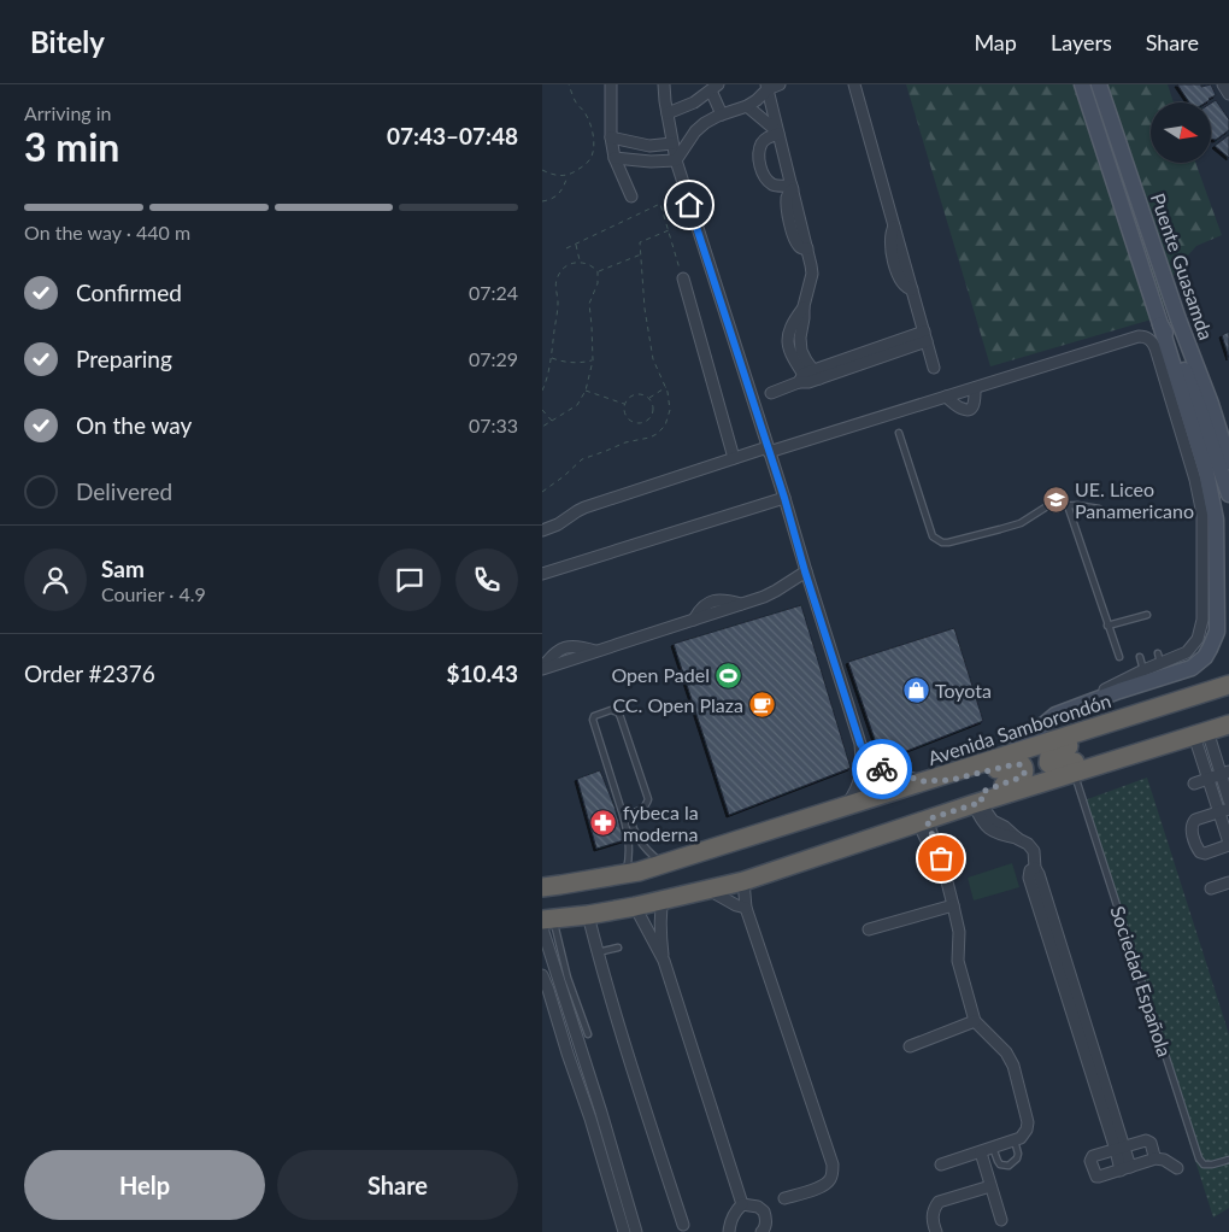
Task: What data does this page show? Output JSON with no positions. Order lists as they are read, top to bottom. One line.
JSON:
{"streets":{"highway":["Avenida Samborondón"],"main road":["Puente Guasamda"],"lane":["Sociedad Española"]},"crossings":[["Puente Guasamda","Avenida Samborondón"]],"places":{"school or university":["UE. Liceo Panamericano"],"sports":["Open Padel"],"shop":["Toyota"],"cafe":["CC. Open Plaza"],"pharmacy":["fybeca la moderna"]},"north":"right","page":{"header":"Bitely","nav":["Map","Layers","Share"],"heading":["3 min","Arriving in","07:43–07:48"],"panel":["Sam","Courier · 4.9","Order #2376","$10.43"],"bar":"On the way · 440 m","list":[["Confirmed","07:24"],["Preparing","07:29"],["On the way","07:33"],"Delivered"],"buttons":["Help","Share"]}}
